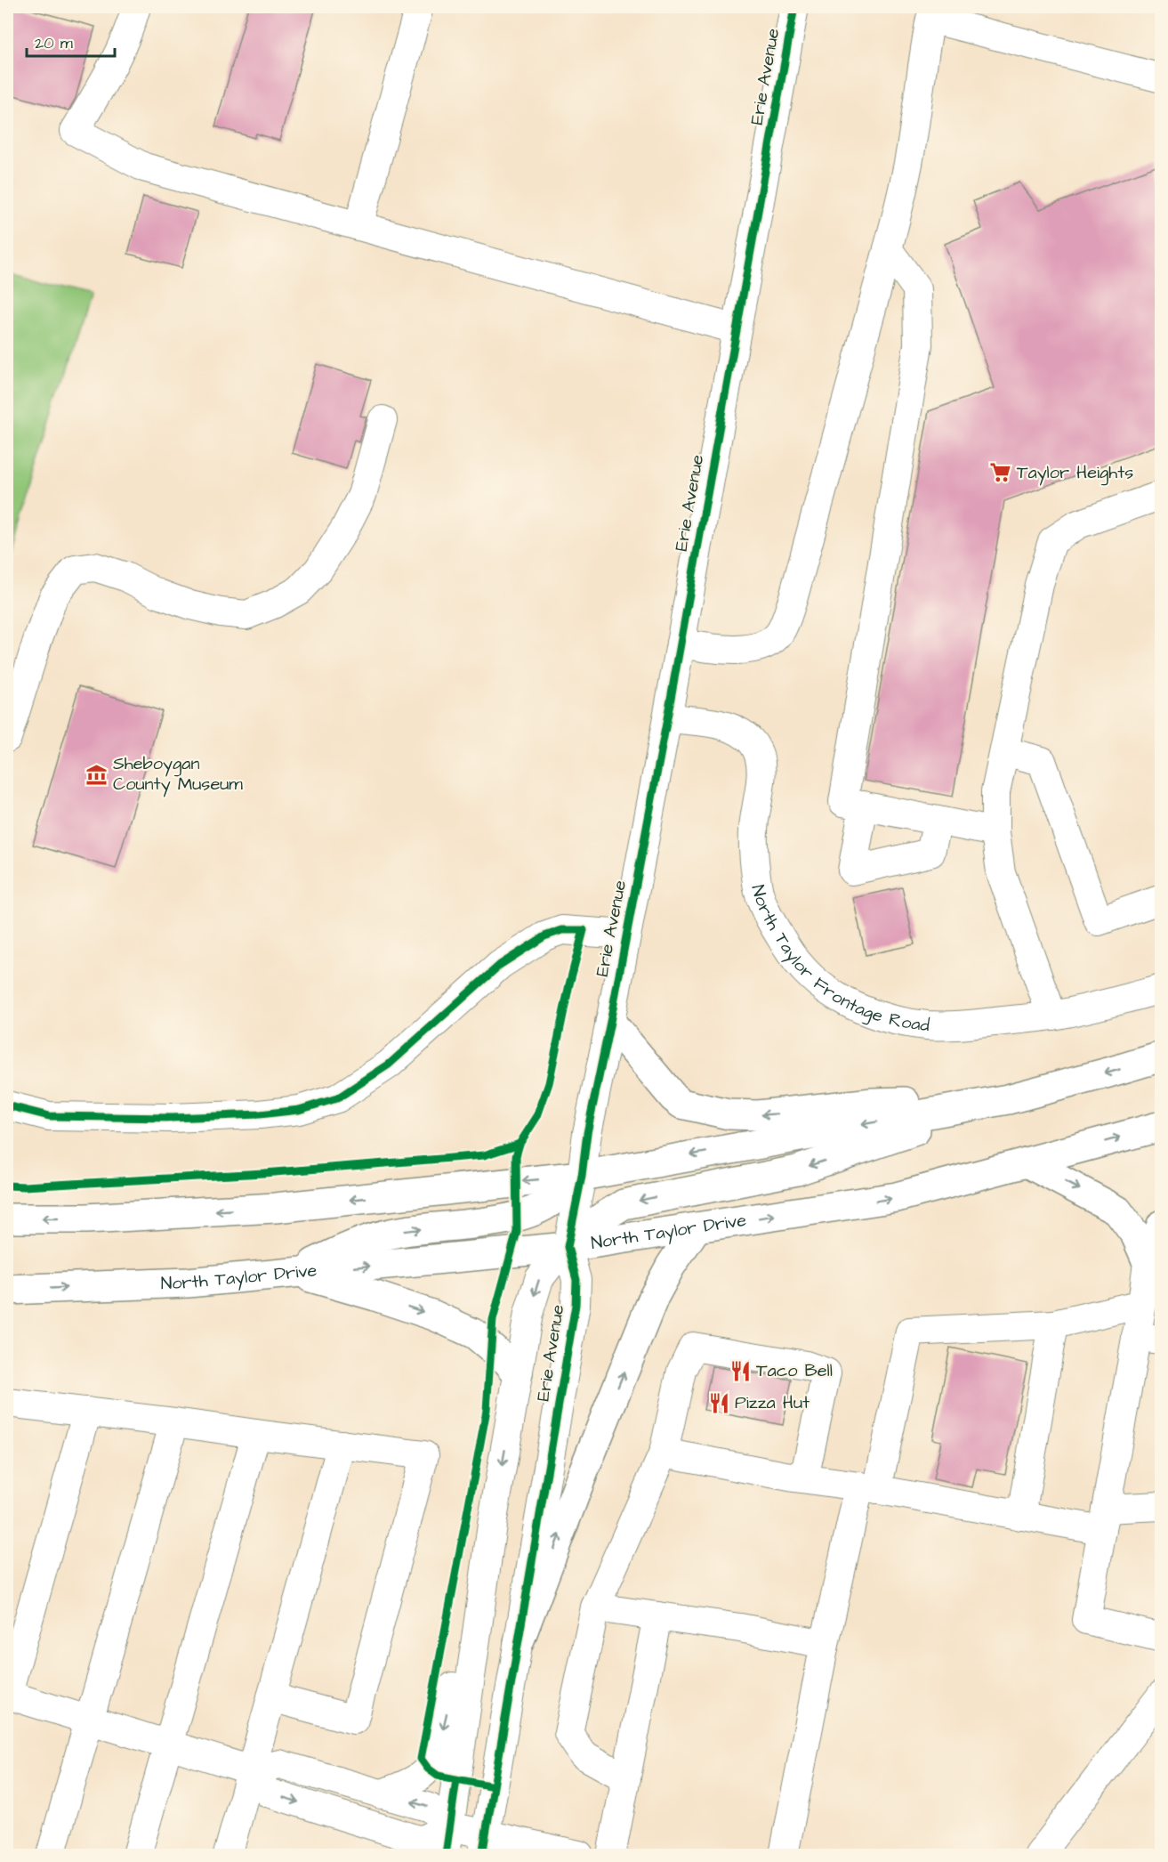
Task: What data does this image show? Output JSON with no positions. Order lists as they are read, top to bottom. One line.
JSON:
{"streets":{"main road":["North Taylor Drive"],"street":["Erie Avenue","North Taylor Frontage Road"]},"crossings":[["Erie Avenue","North Taylor Frontage Road"],["Erie Avenue","North Taylor Drive"]],"places":{"supermarket":["Taylor Heights"],"museum":["Sheboygan County Museum"],"restaurant":["Taco Bell","Pizza Hut"]},"scale_bar":"20 m"}
